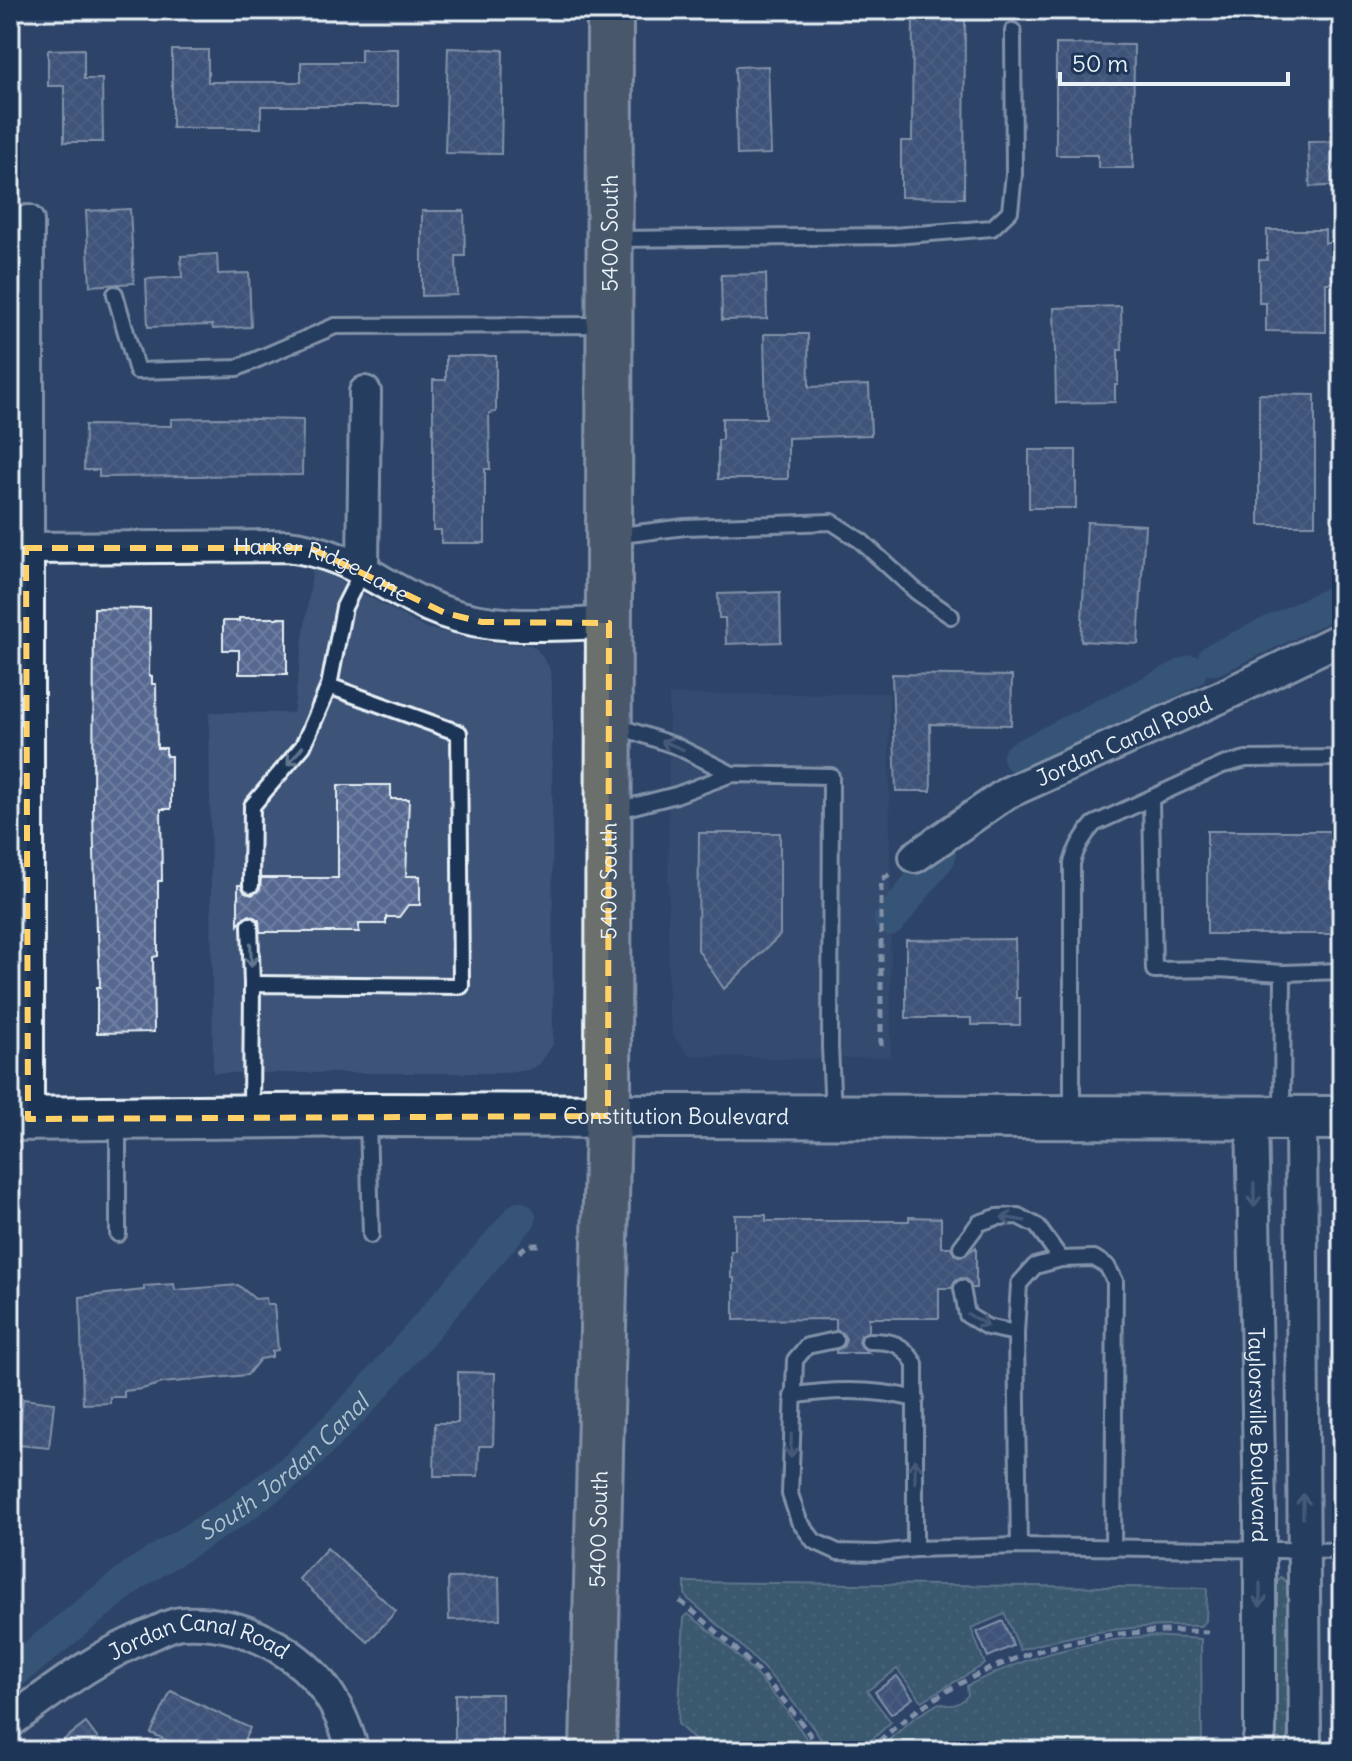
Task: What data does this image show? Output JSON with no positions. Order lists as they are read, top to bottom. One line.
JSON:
{"streets":{"main road":["5400 South","Constitution Boulevard"],"street":["Harker Ridge Lane","Jordan Canal Road","Taylorsville Boulevard"]},"crossings":[["5400 South","Harker Ridge Lane"],["5400 South","Constitution Boulevard"],["Constitution Boulevard","Taylorsville Boulevard"]],"water":["South Jordan Canal"],"scale_bar":"50 m"}
